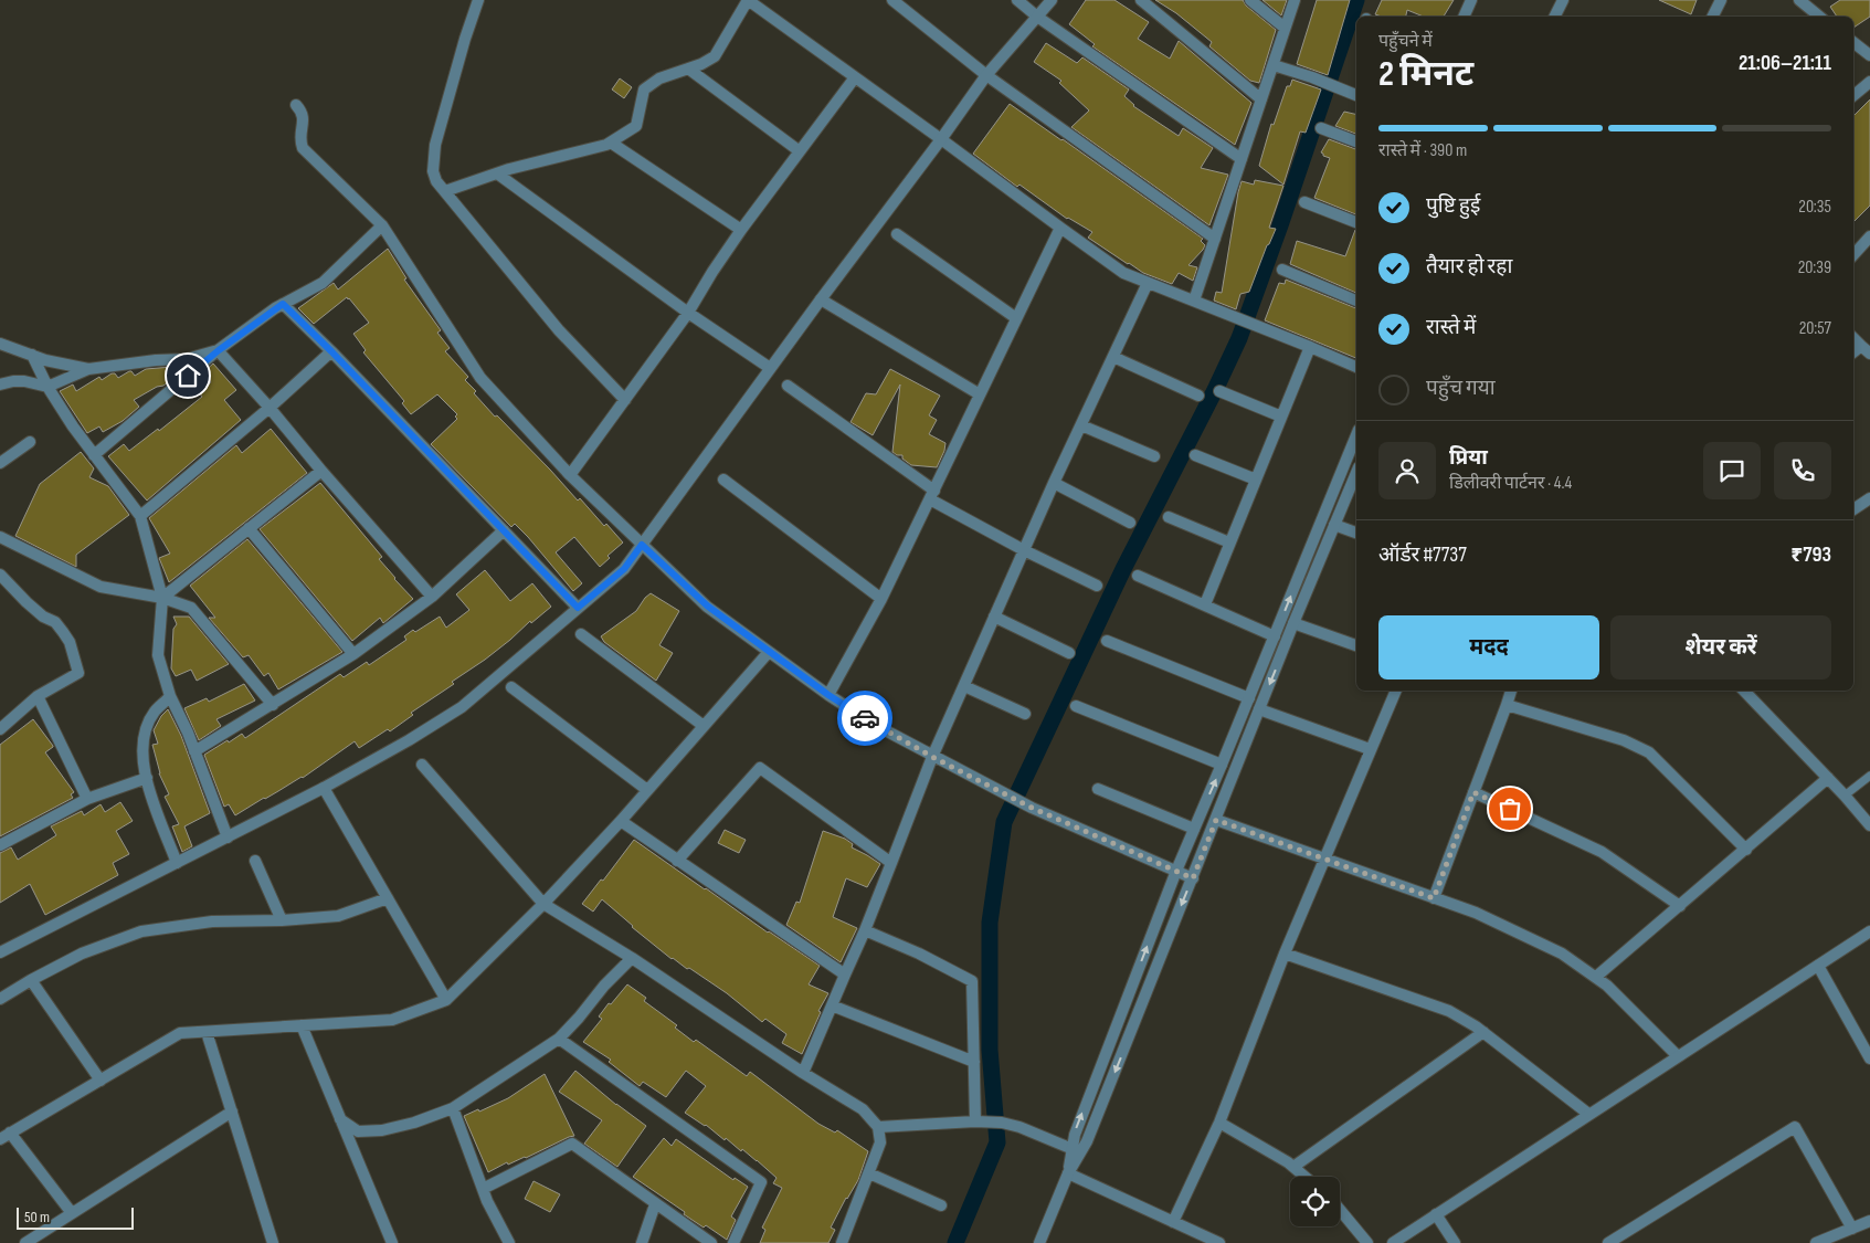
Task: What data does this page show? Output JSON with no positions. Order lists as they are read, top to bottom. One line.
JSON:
{"scale_bar":"50 m","page":{"heading":["2 मिनट","पहुँचने में","21:06–21:11"],"panel":["प्रिया","डिलीवरी पार्टनर · 4.4","ऑर्डर #7737","₹793"],"bar":"रास्ते में · 390 m","list":[["पुष्टि हुई","20:35"],["तैयार हो रहा","20:39"],["रास्ते में","20:57"],"पहुँच गया"],"buttons":["मदद","शेयर करें"],"scale":"50 m"}}
